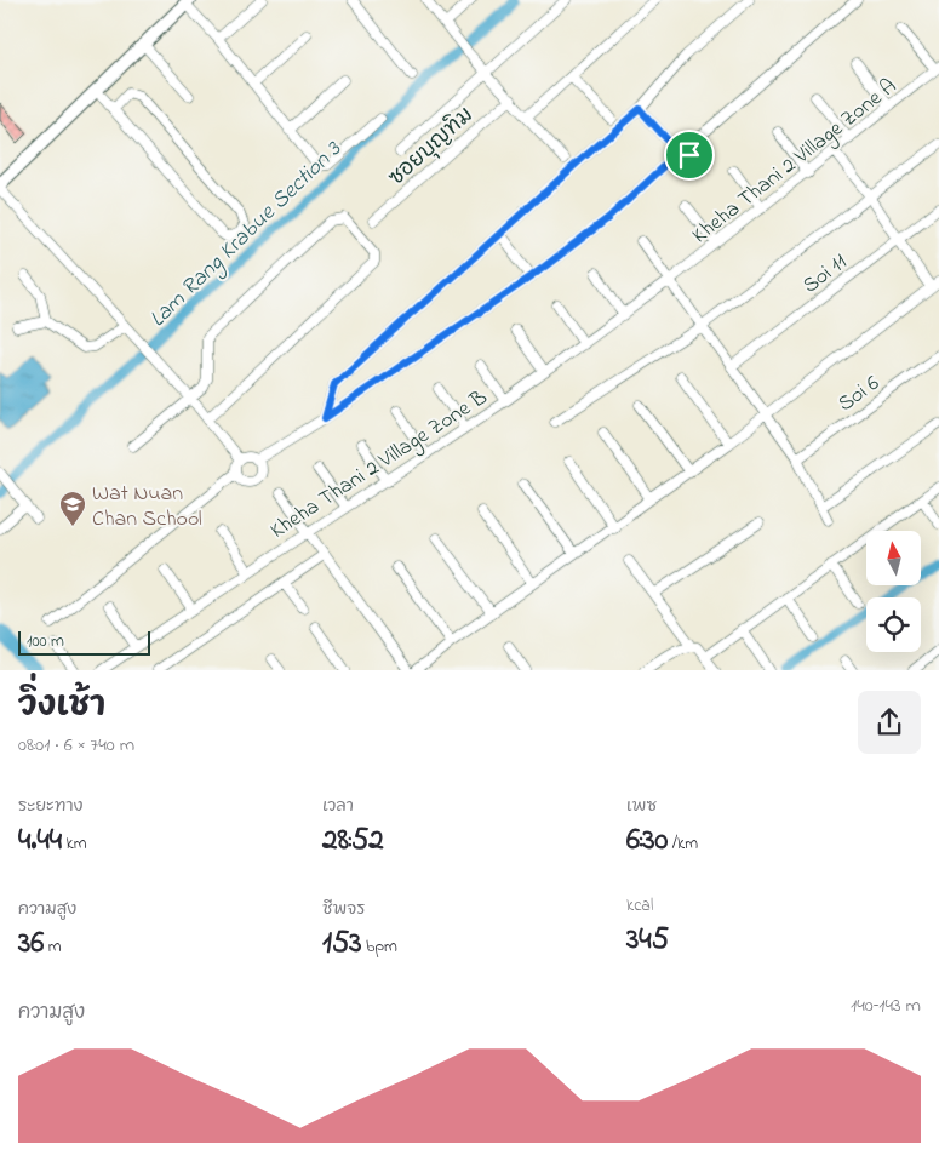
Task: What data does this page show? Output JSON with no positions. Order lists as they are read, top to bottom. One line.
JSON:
{"streets":{"street":["ซอยบุญทิม","Kheha Thani 2 Village Zone A","Soi 11","Soi 6","Kheha Thani 2 Village Zone B"]},"crossings":[["Kheha Thani 2 Village Zone A","Kheha Thani 2 Village Zone B"]],"water":["Lam Rang Krabue Section 3"],"places":{"school or university":["Wat Nuan Chan School"]},"scale_bar":"100 m","north":"top","page":{"scale":"100 m","heading":["วิ่งเช้า","08:01 · 6 × 740 m"],"stats":[["ระยะทาง","4.44 km"],["เวลา","28:52"],["เพซ","6:30 /km"],["ความสูง","36 m"],["ชีพจร","153 bpm"],["kcal","345"]],"chart":["ความสูง","140–143 m"]}}
